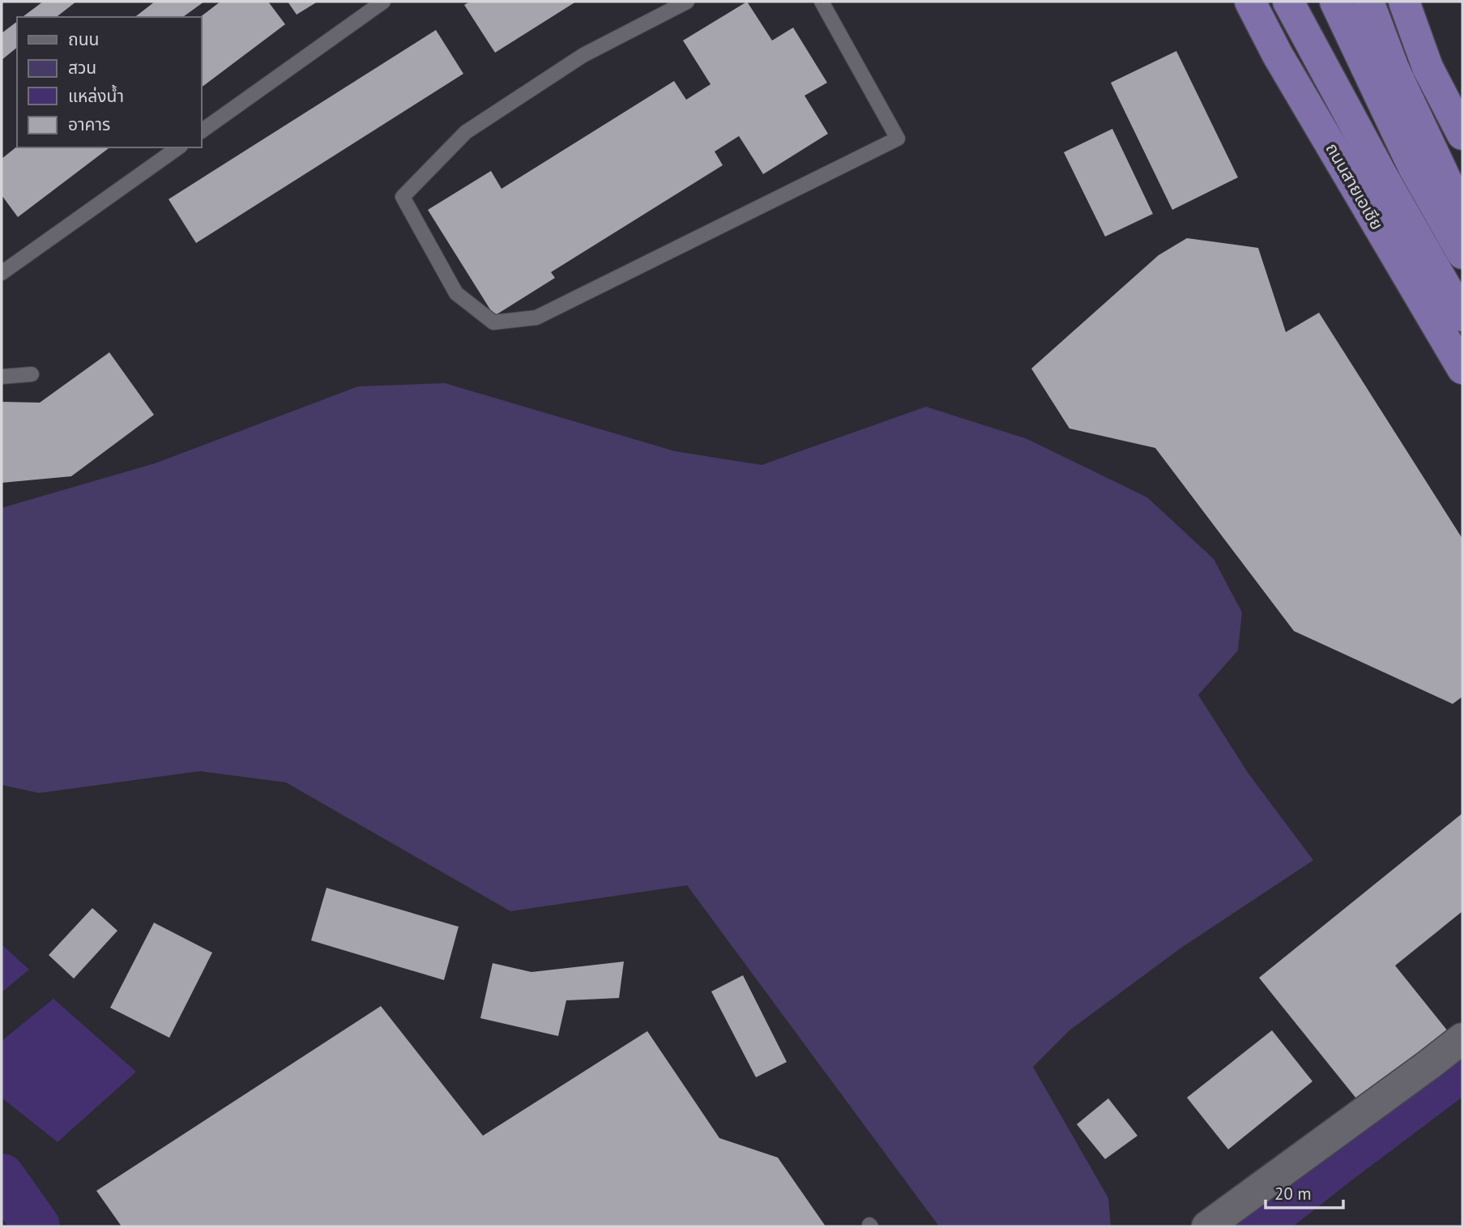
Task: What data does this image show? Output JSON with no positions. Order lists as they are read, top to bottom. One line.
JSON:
{"streets":{"highway":["ถนนสายเอเชีย"]},"legend":["ถนน","สวน","แหล่งน้ำ","อาคาร"],"scale_bar":"20 m"}
